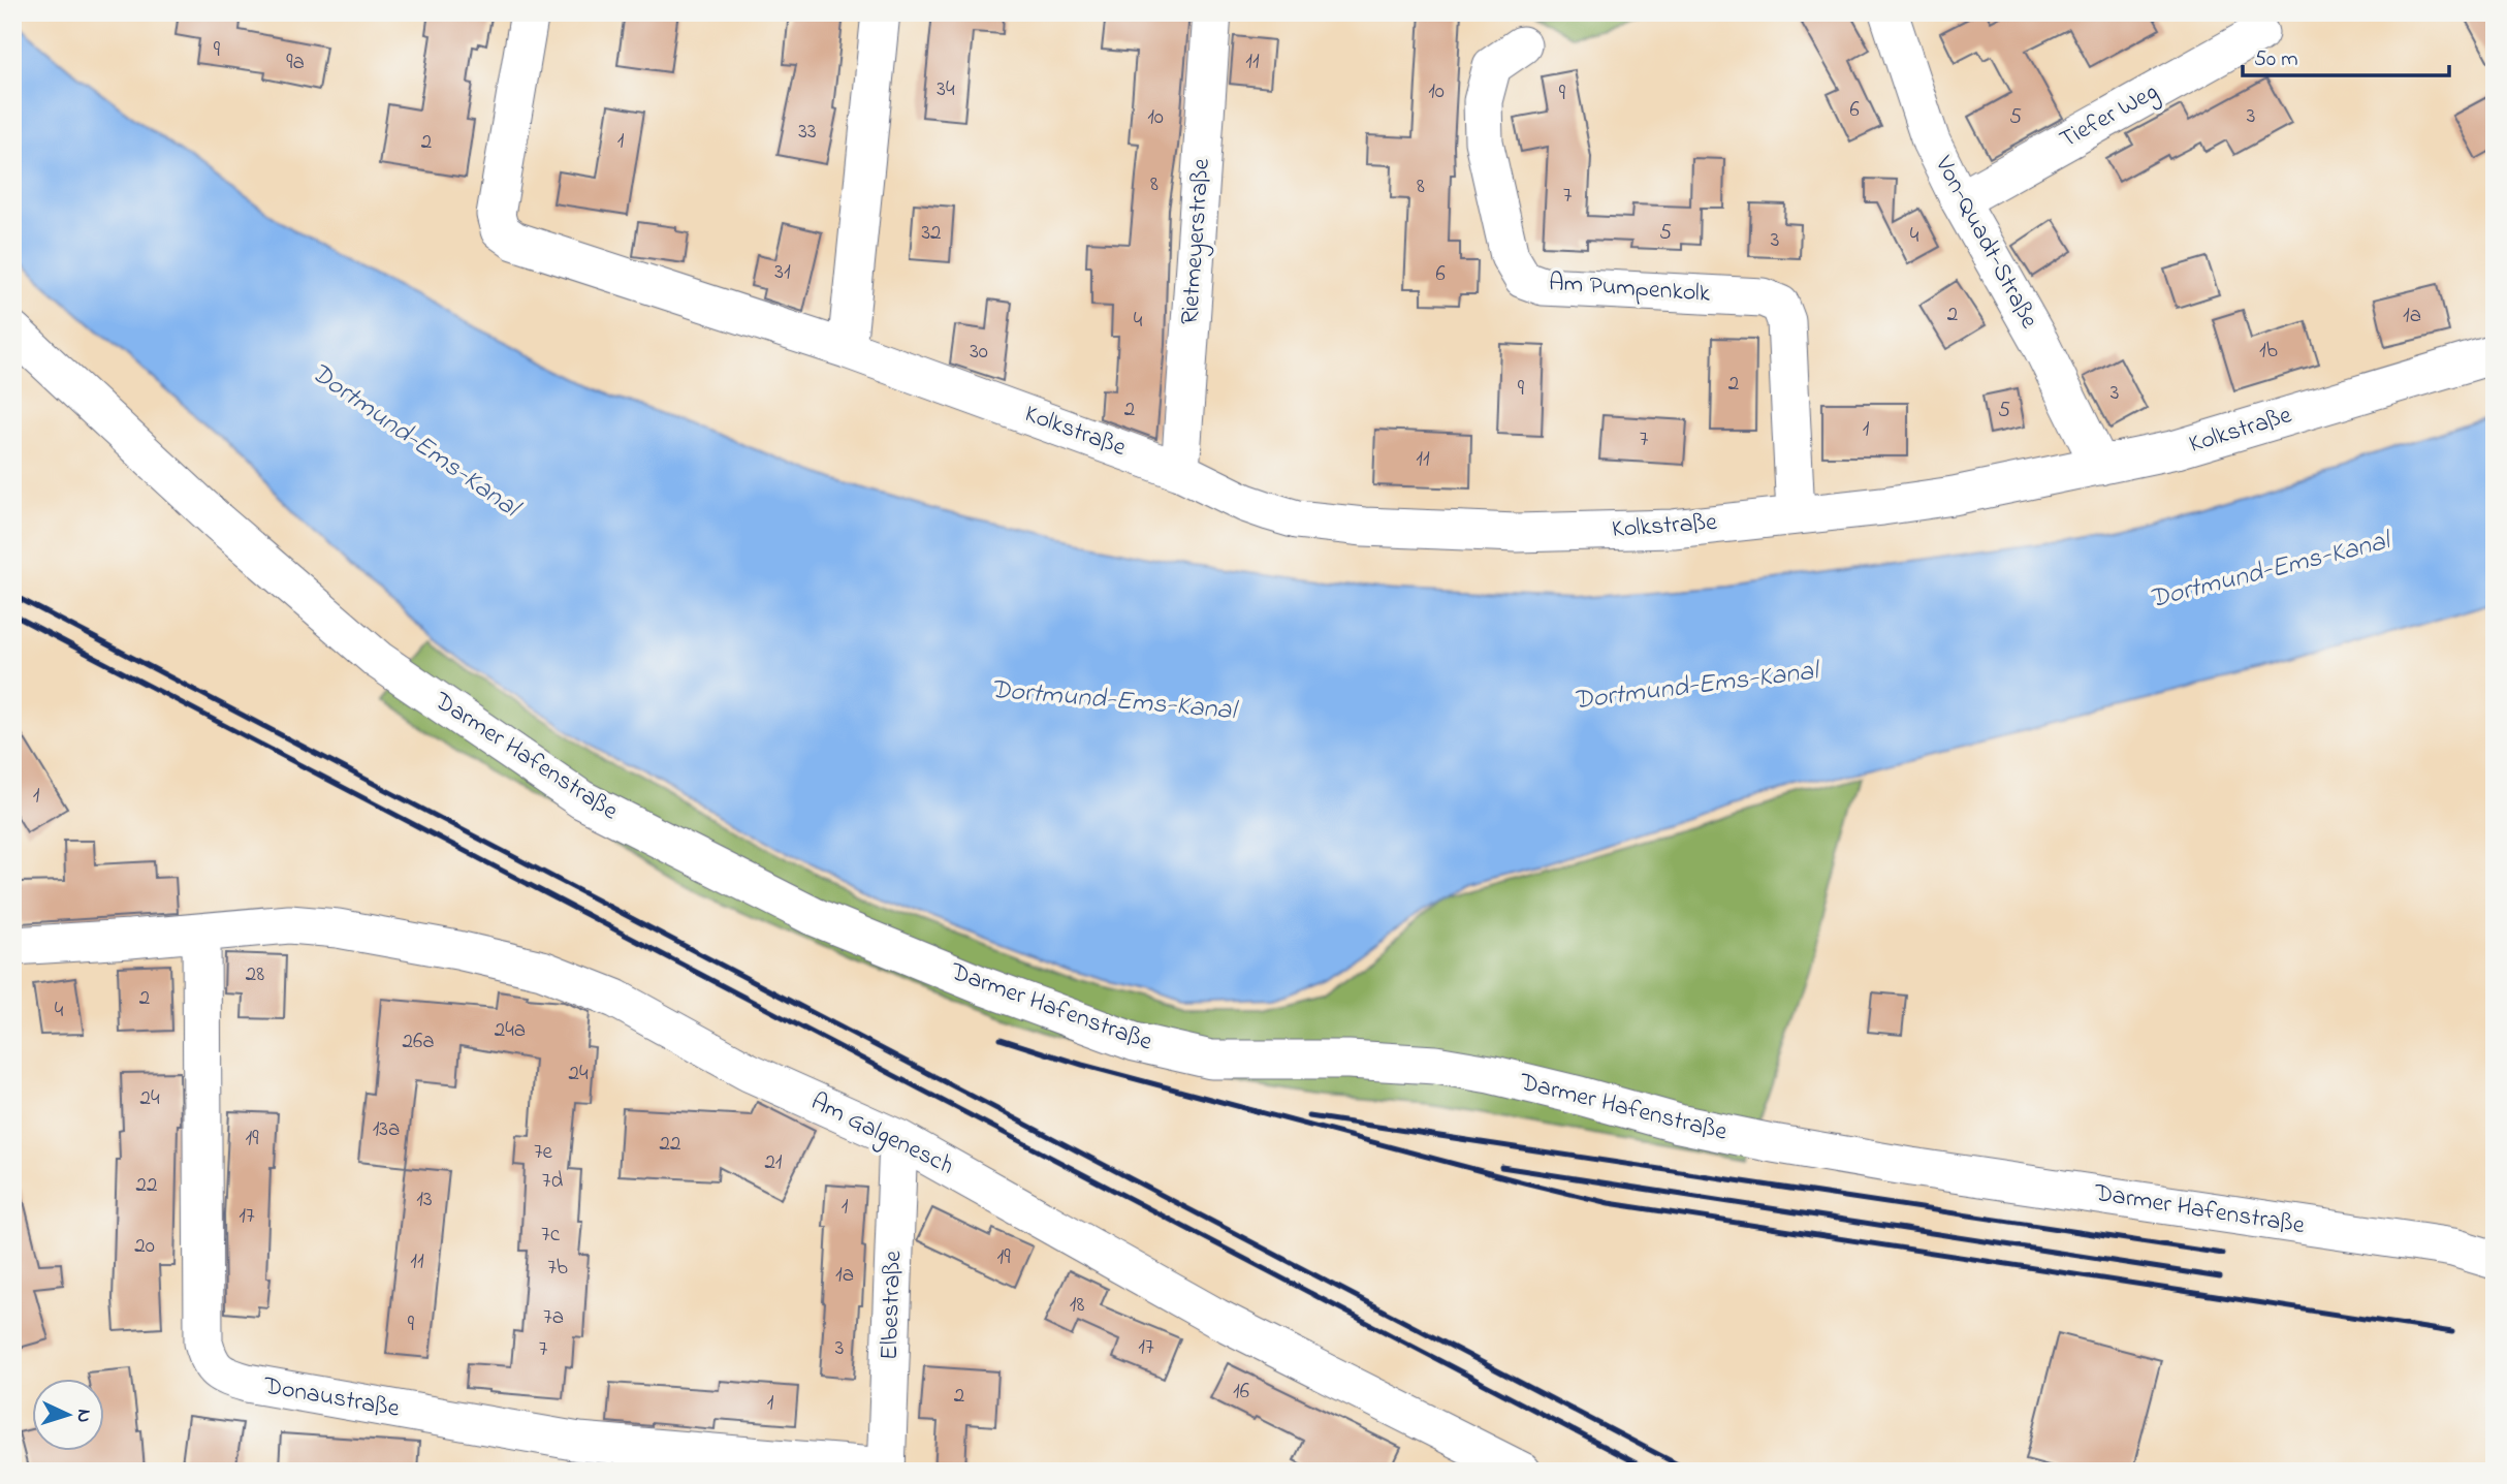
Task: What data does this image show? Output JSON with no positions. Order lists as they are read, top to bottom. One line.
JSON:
{"streets":{"street":["Tiefer Weg","Rietmeyerstraße","Von-Quadt-Straße","Am Pumpenkolk","Kolkstraße","Darmer Hafenstraße","Am Galgenesch","Elbestraße","Donaustraße"]},"crossings":[["Tiefer Weg","Von-Quadt-Straße"],["Rietmeyerstraße","Kolkstraße"],["Von-Quadt-Straße","Kolkstraße"],["Am Pumpenkolk","Kolkstraße"],["Am Galgenesch","Elbestraße"],["Am Galgenesch","Donaustraße"],["Elbestraße","Donaustraße"]],"water":["Dortmund-Ems-Kanal"],"house_numbers":["9","11","9a","34","10","9","6","3","10","5","33","1","2","8","8","7","32","5","4","3","31","6","2","1a","4","1b","30","2","9","3","2","5","1","7","11","1","28","2","4","24a","26a","24","24","13a","19","22","7e","21","7d","22","13","1","17","7c","20","19","11","7b","1a","18","7a","9","17","3","7","16","2","1"],"scale_bar":"50 m","north":"right"}
